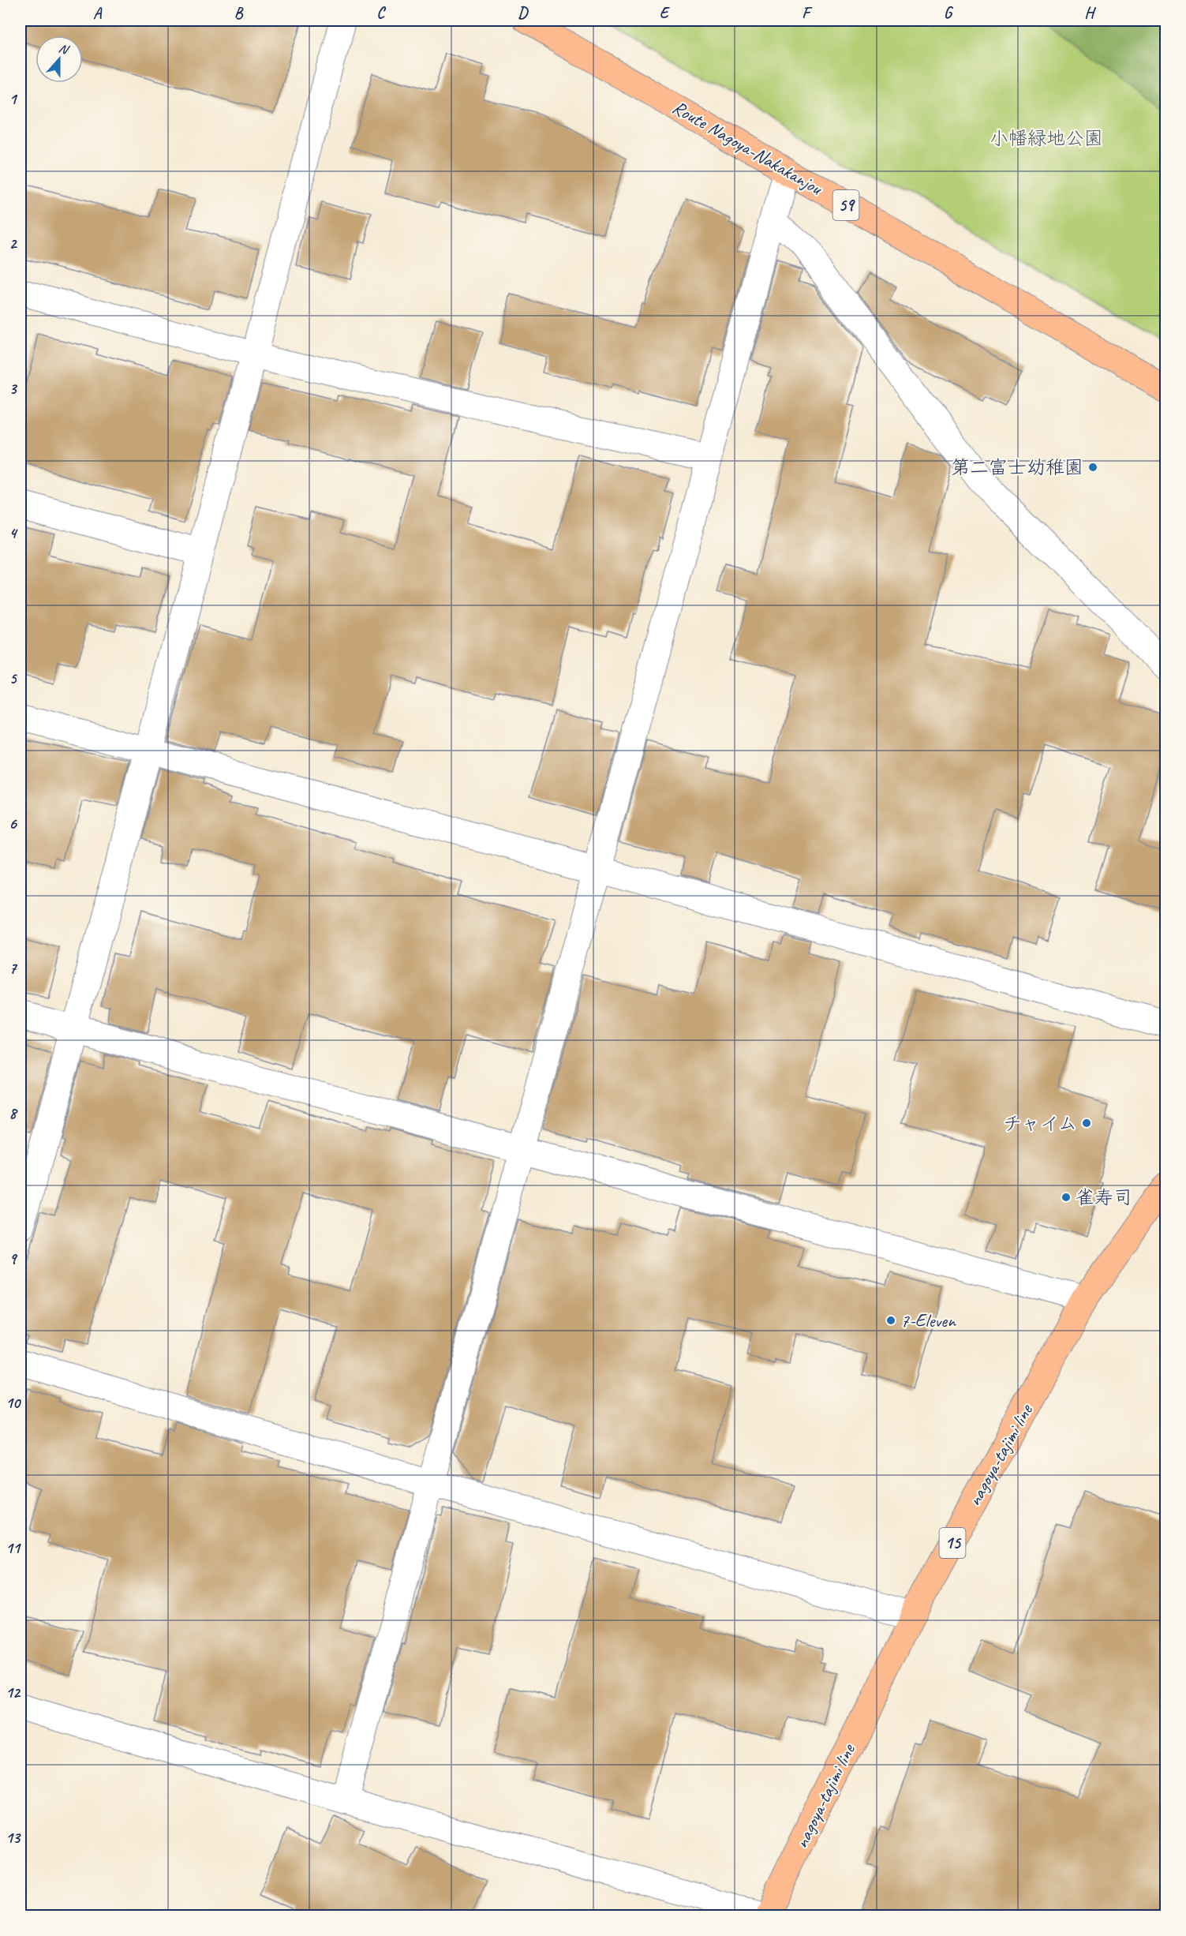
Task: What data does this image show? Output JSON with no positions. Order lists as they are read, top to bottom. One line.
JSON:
{"streets":{"main road":["Route Nagoya-Nakakanjou","59","nagoya-tajimi line","15"]},"parks":["小幡緑地公園"],"places":["第二富士幼稚園","チャイム","雀寿司","7-Eleven"],"north":"top","grid":{"columns":["A","B","C","D","E","F","G","H"],"rows":["1","2","3","4","5","6","7","8","9","10","11","12","13"]}}
